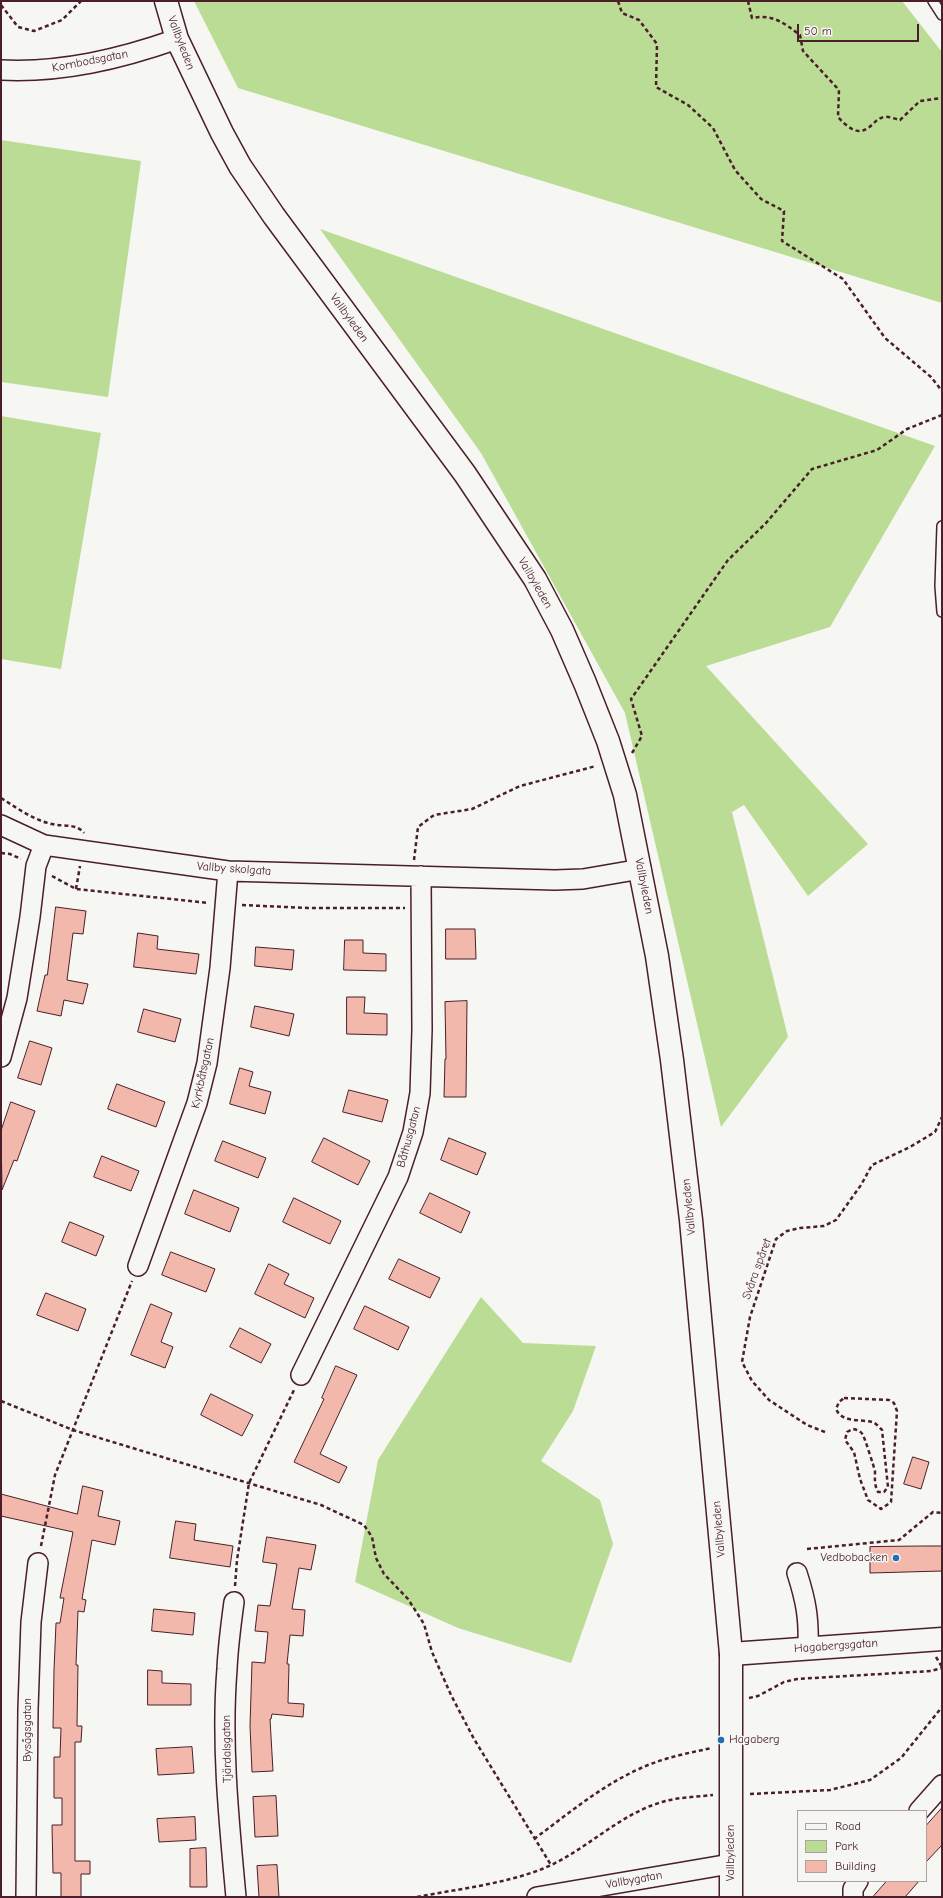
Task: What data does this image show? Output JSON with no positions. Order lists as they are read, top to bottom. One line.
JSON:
{"streets":{"main road":["Vallbyleden","Hagabergsgatan"],"street":["Kornbodsgatan","Vallby skolgata","Kyrkbåtsgatan","Båthusgatan","Bysågsgatan","Tjärdalsgatan","Vallbygatan"],"path":["Svåra spåret"]},"crossings":[["Vallbyleden","Kornbodsgatan"],["Vallbyleden","Vallby skolgata"],["Vallbyleden","Hagabergsgatan"],["Vallbyleden","Vallbygatan"],["Vallby skolgata","Kyrkbåtsgatan"],["Vallby skolgata","Båthusgatan"]],"places":["Vedbobacken","Hagaberg"],"legend":["Road","Park","Building"],"scale_bar":"50 m"}
